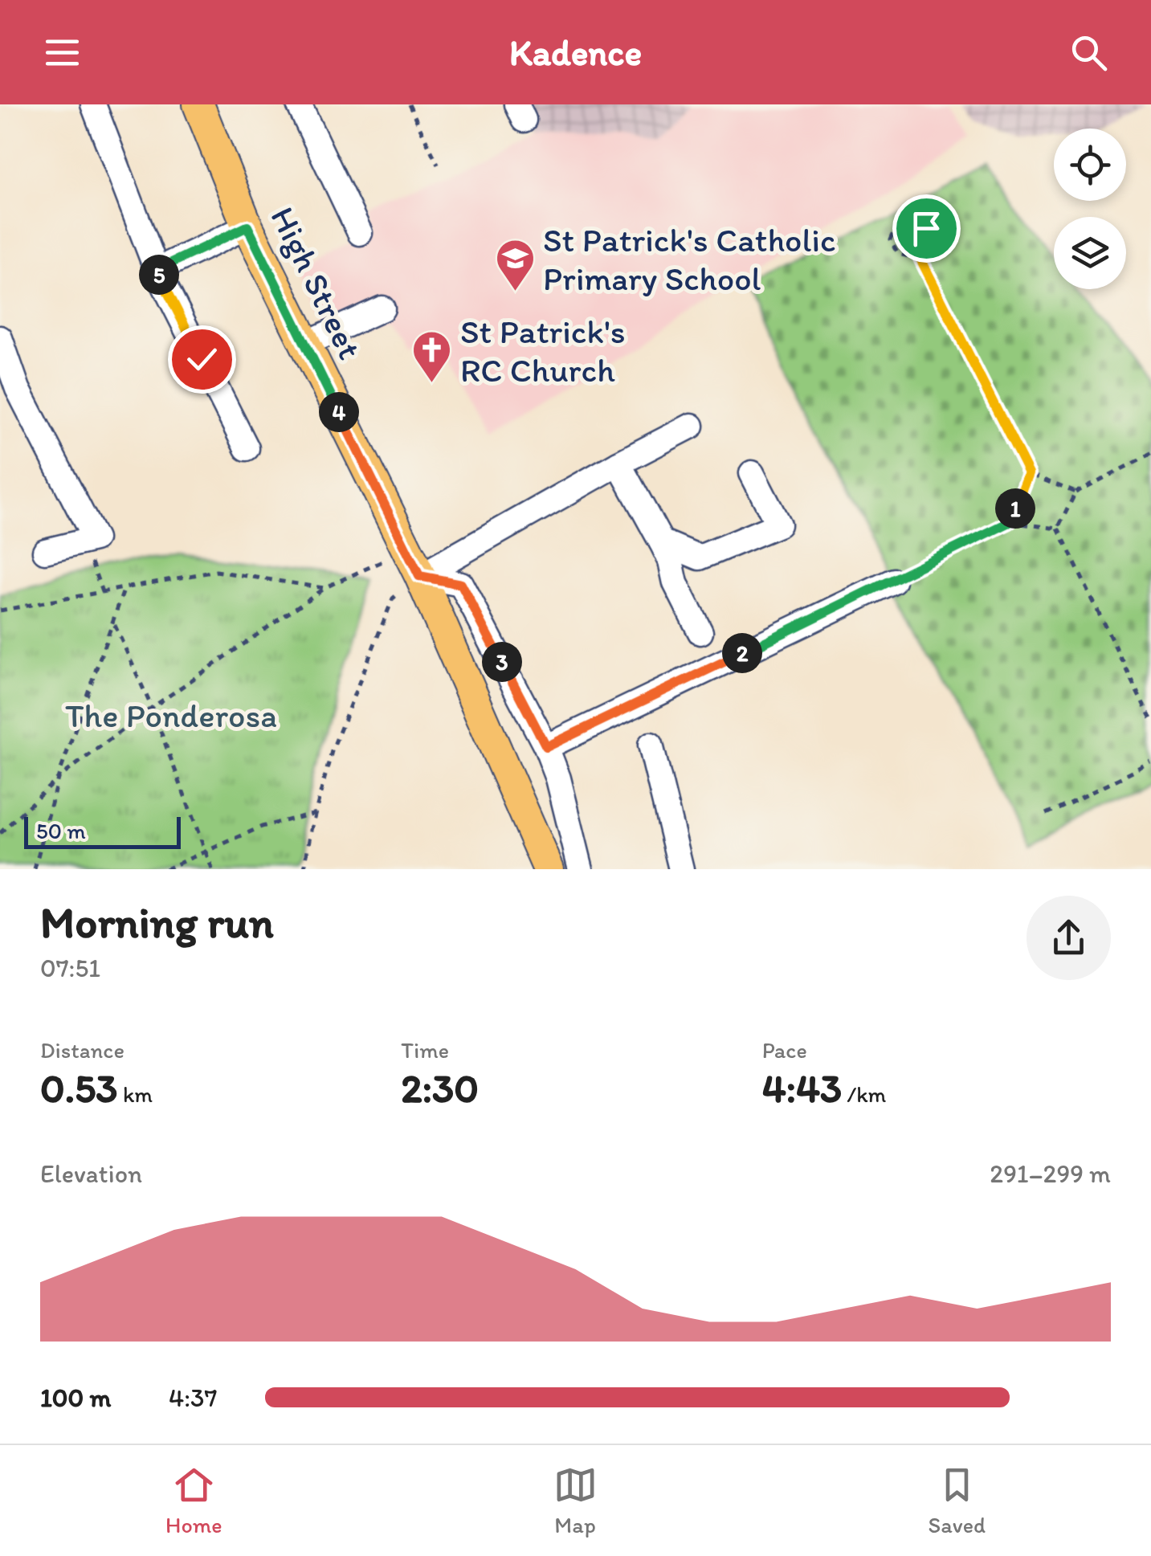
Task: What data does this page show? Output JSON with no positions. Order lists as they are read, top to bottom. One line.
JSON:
{"streets":{"main road":["High Street"]},"parks":["The Ponderosa"],"places":{"school or university":["St Patrick's Catholic Primary School"],"church":["St Patrick's RC Church"]},"scale_bar":"50 m","page":{"header":"Kadence","pins":["5","4","1","2","3"],"scale":"50 m","heading":["Morning run","07:51"],"stats":[["Distance","0.53 km"],["Time","2:30"],["Pace","4:43 /km"]],"chart":["Elevation","291–299 m"],"list":[{"name":"100 m","note":"4:37"}],"tabs":["Home","Map","Saved"]}}
